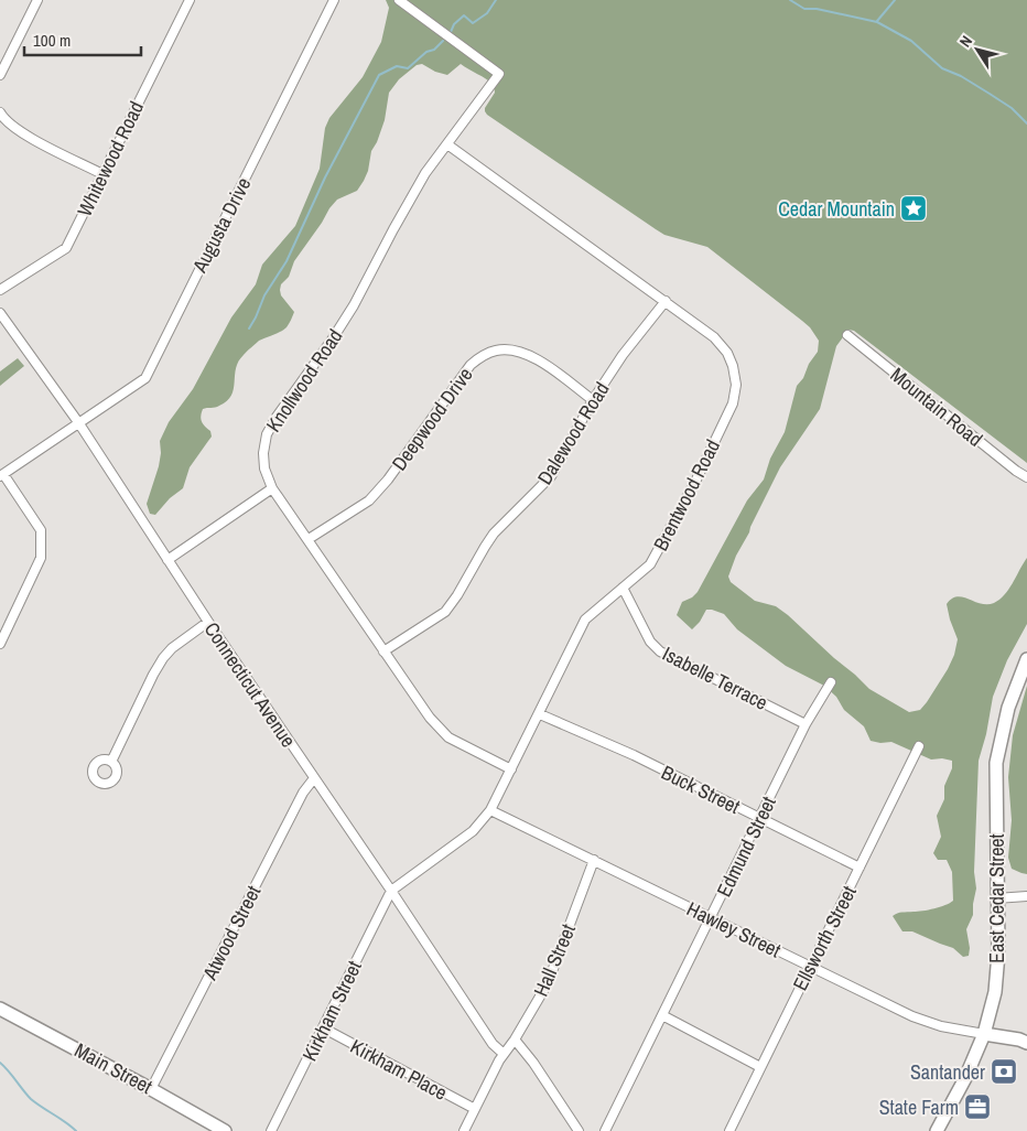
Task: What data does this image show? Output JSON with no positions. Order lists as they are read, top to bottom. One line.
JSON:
{"streets":{"main road":["East Cedar Street","Main Street"],"street":["Whitewood Road","Augusta Drive","Knollwood Road","Mountain Road","Deepwood Drive","Dalewood Road","Brentwood Road","Isabelle Terrace","Connecticut Avenue","Buck Street","Edmund Street","Hawley Street","Atwood Street","Ellsworth Street","Hall Street","Kirkham Street","Kirkham Place"]},"crossings":[["Augusta Drive","Connecticut Avenue"],["Knollwood Road","Deepwood Drive"],["Knollwood Road","Dalewood Road"],["Knollwood Road","Brentwood Road"],["Deepwood Drive","Dalewood Road"],["Dalewood Road","Brentwood Road"],["Brentwood Road","Isabelle Terrace"],["Brentwood Road","Connecticut Avenue"],["Brentwood Road","Buck Street"],["Brentwood Road","Hawley Street"],["Brentwood Road","Kirkham Street"],["Isabelle Terrace","Edmund Street"],["Connecticut Avenue","Atwood Street"],["Connecticut Avenue","Hall Street"],["Connecticut Avenue","Kirkham Street"],["Buck Street","Edmund Street"],["Buck Street","Ellsworth Street"],["Edmund Street","Hawley Street"],["East Cedar Street","Hawley Street"],["Hawley Street","Ellsworth Street"],["Hawley Street","Hall Street"],["Atwood Street","Main Street"],["Hall Street","Kirkham Place"],["Kirkham Street","Kirkham Place"]],"places":{"place":["Cedar Mountain"],"bank":["Santander"],"office":["State Farm"]},"scale_bar":"100 m","north":"top left"}
